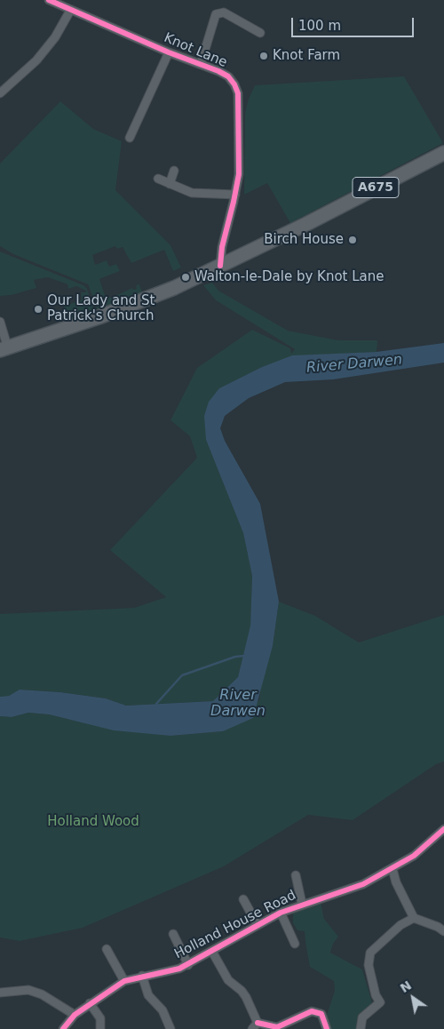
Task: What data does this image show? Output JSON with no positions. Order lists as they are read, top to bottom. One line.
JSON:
{"streets":{"main road":["A675"],"street":["Knot Lane","Holland House Road"]},"crossings":[["Knot Lane","A675"]],"water":["River Darwen"],"parks":["Holland Wood"],"places":["Knot Farm","Birch House","Walton-le-Dale by Knot Lane","Our Lady and St Patrick's Church"],"scale_bar":"100 m","north":"top left"}
